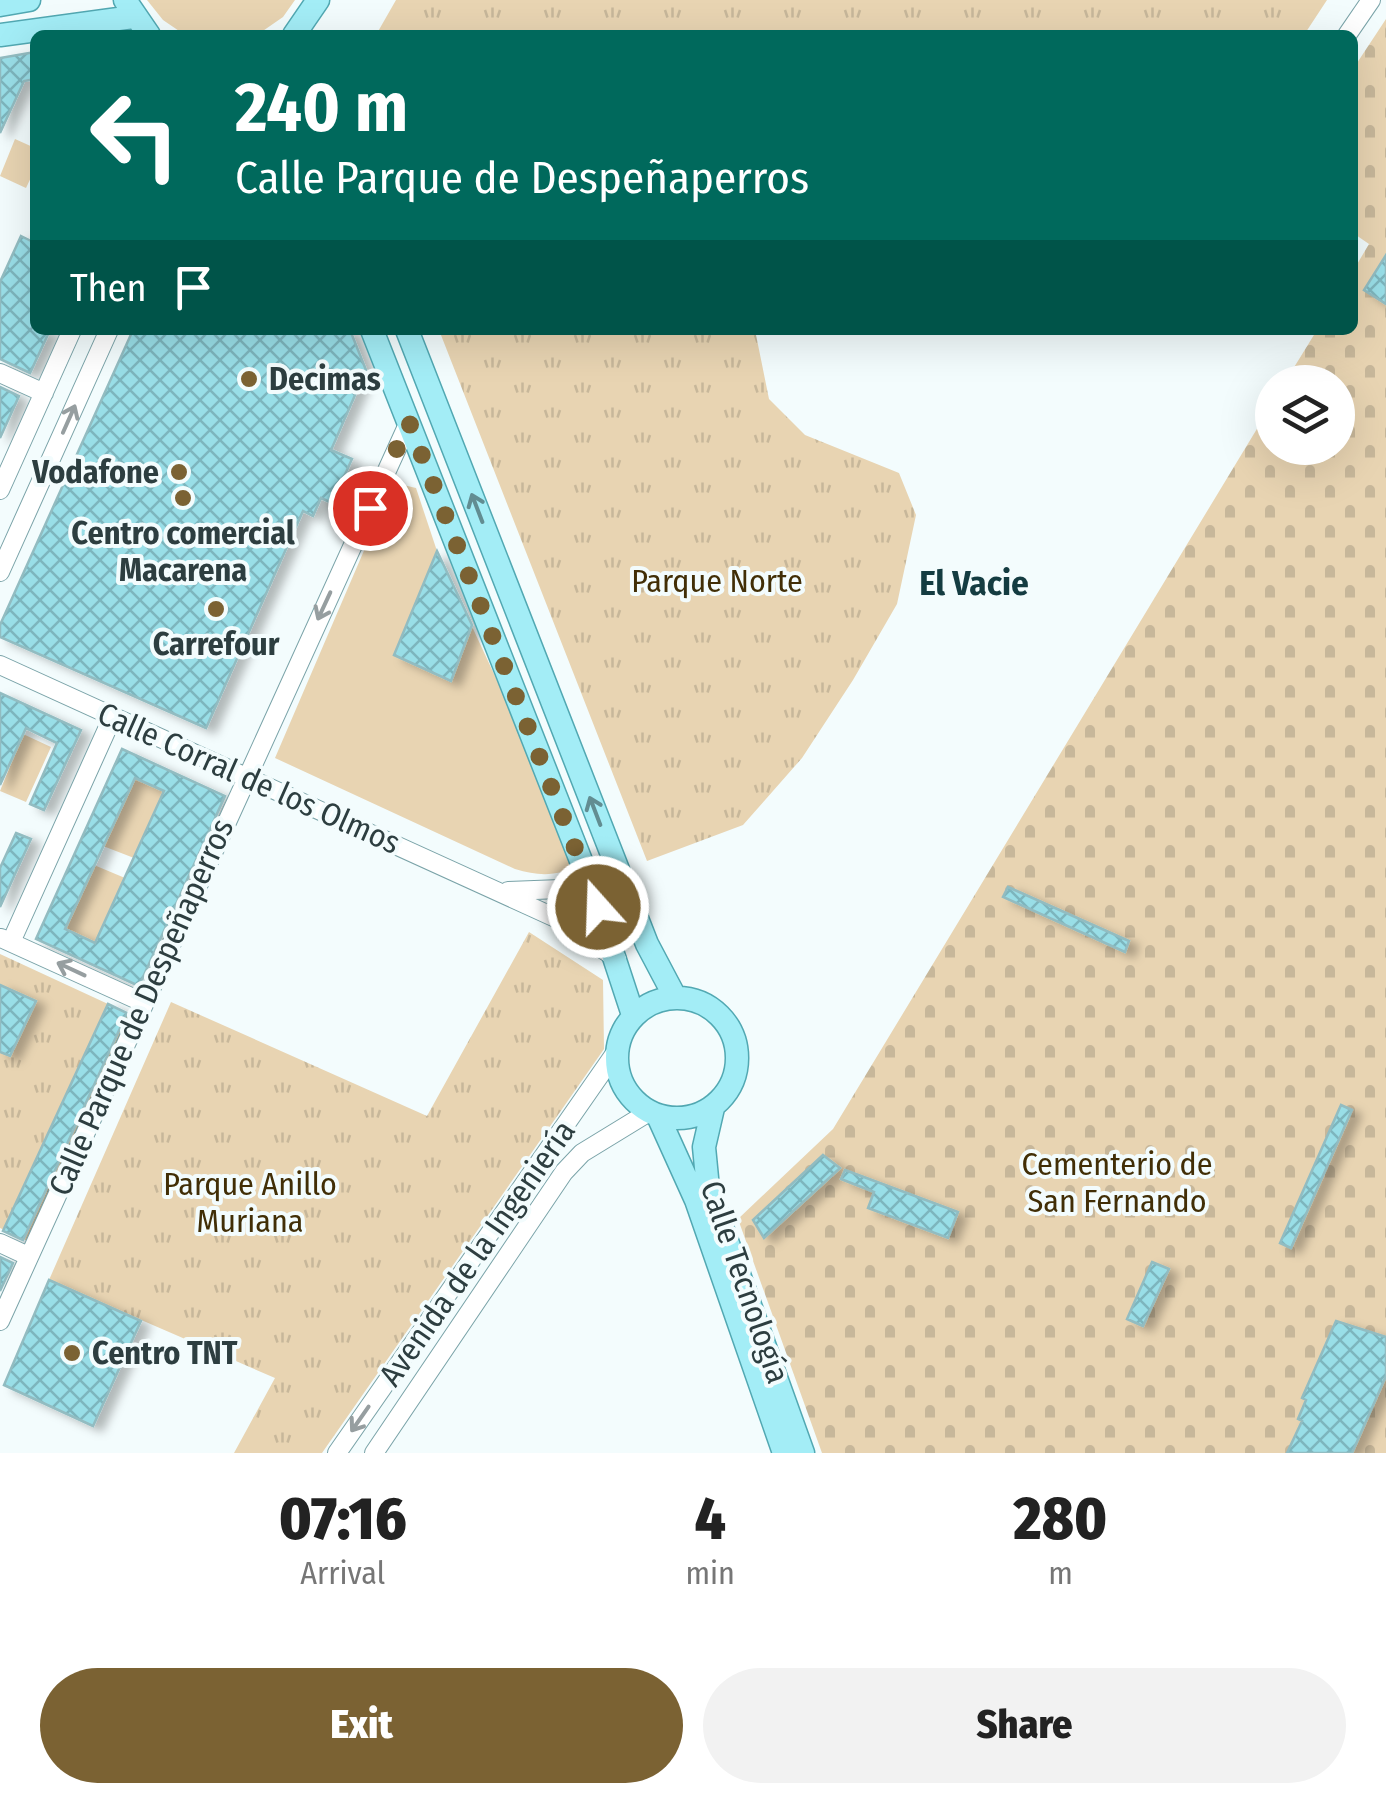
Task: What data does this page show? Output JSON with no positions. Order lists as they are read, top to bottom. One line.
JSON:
{"streets":{"main road":["Calle Tecnología"],"street":["Calle Corral de los Olmos","Calle Parque de Despeñaperros","Avenida de la Ingeniería"]},"crossings":[["Calle Corral de los Olmos","Calle Parque de Despeñaperros"],["Avenida de la Ingeniería","Calle Tecnología"]],"one_way":["Calle Parque de Despeñaperros"],"districts":["El Vacie"],"parks":["Parque Norte","Cementerio de San Fernando","Parque Anillo Muriana"],"places":["Decimas","Vodafone","Centro comercial Macarena","Carrefour","Centro TNT"],"page":{"turn":["240 m","Calle Parque de Despeñaperros"],"then":"Then","eta":["07:16","Arrival","4","min","280","m"],"buttons":["Exit","Share"]}}
